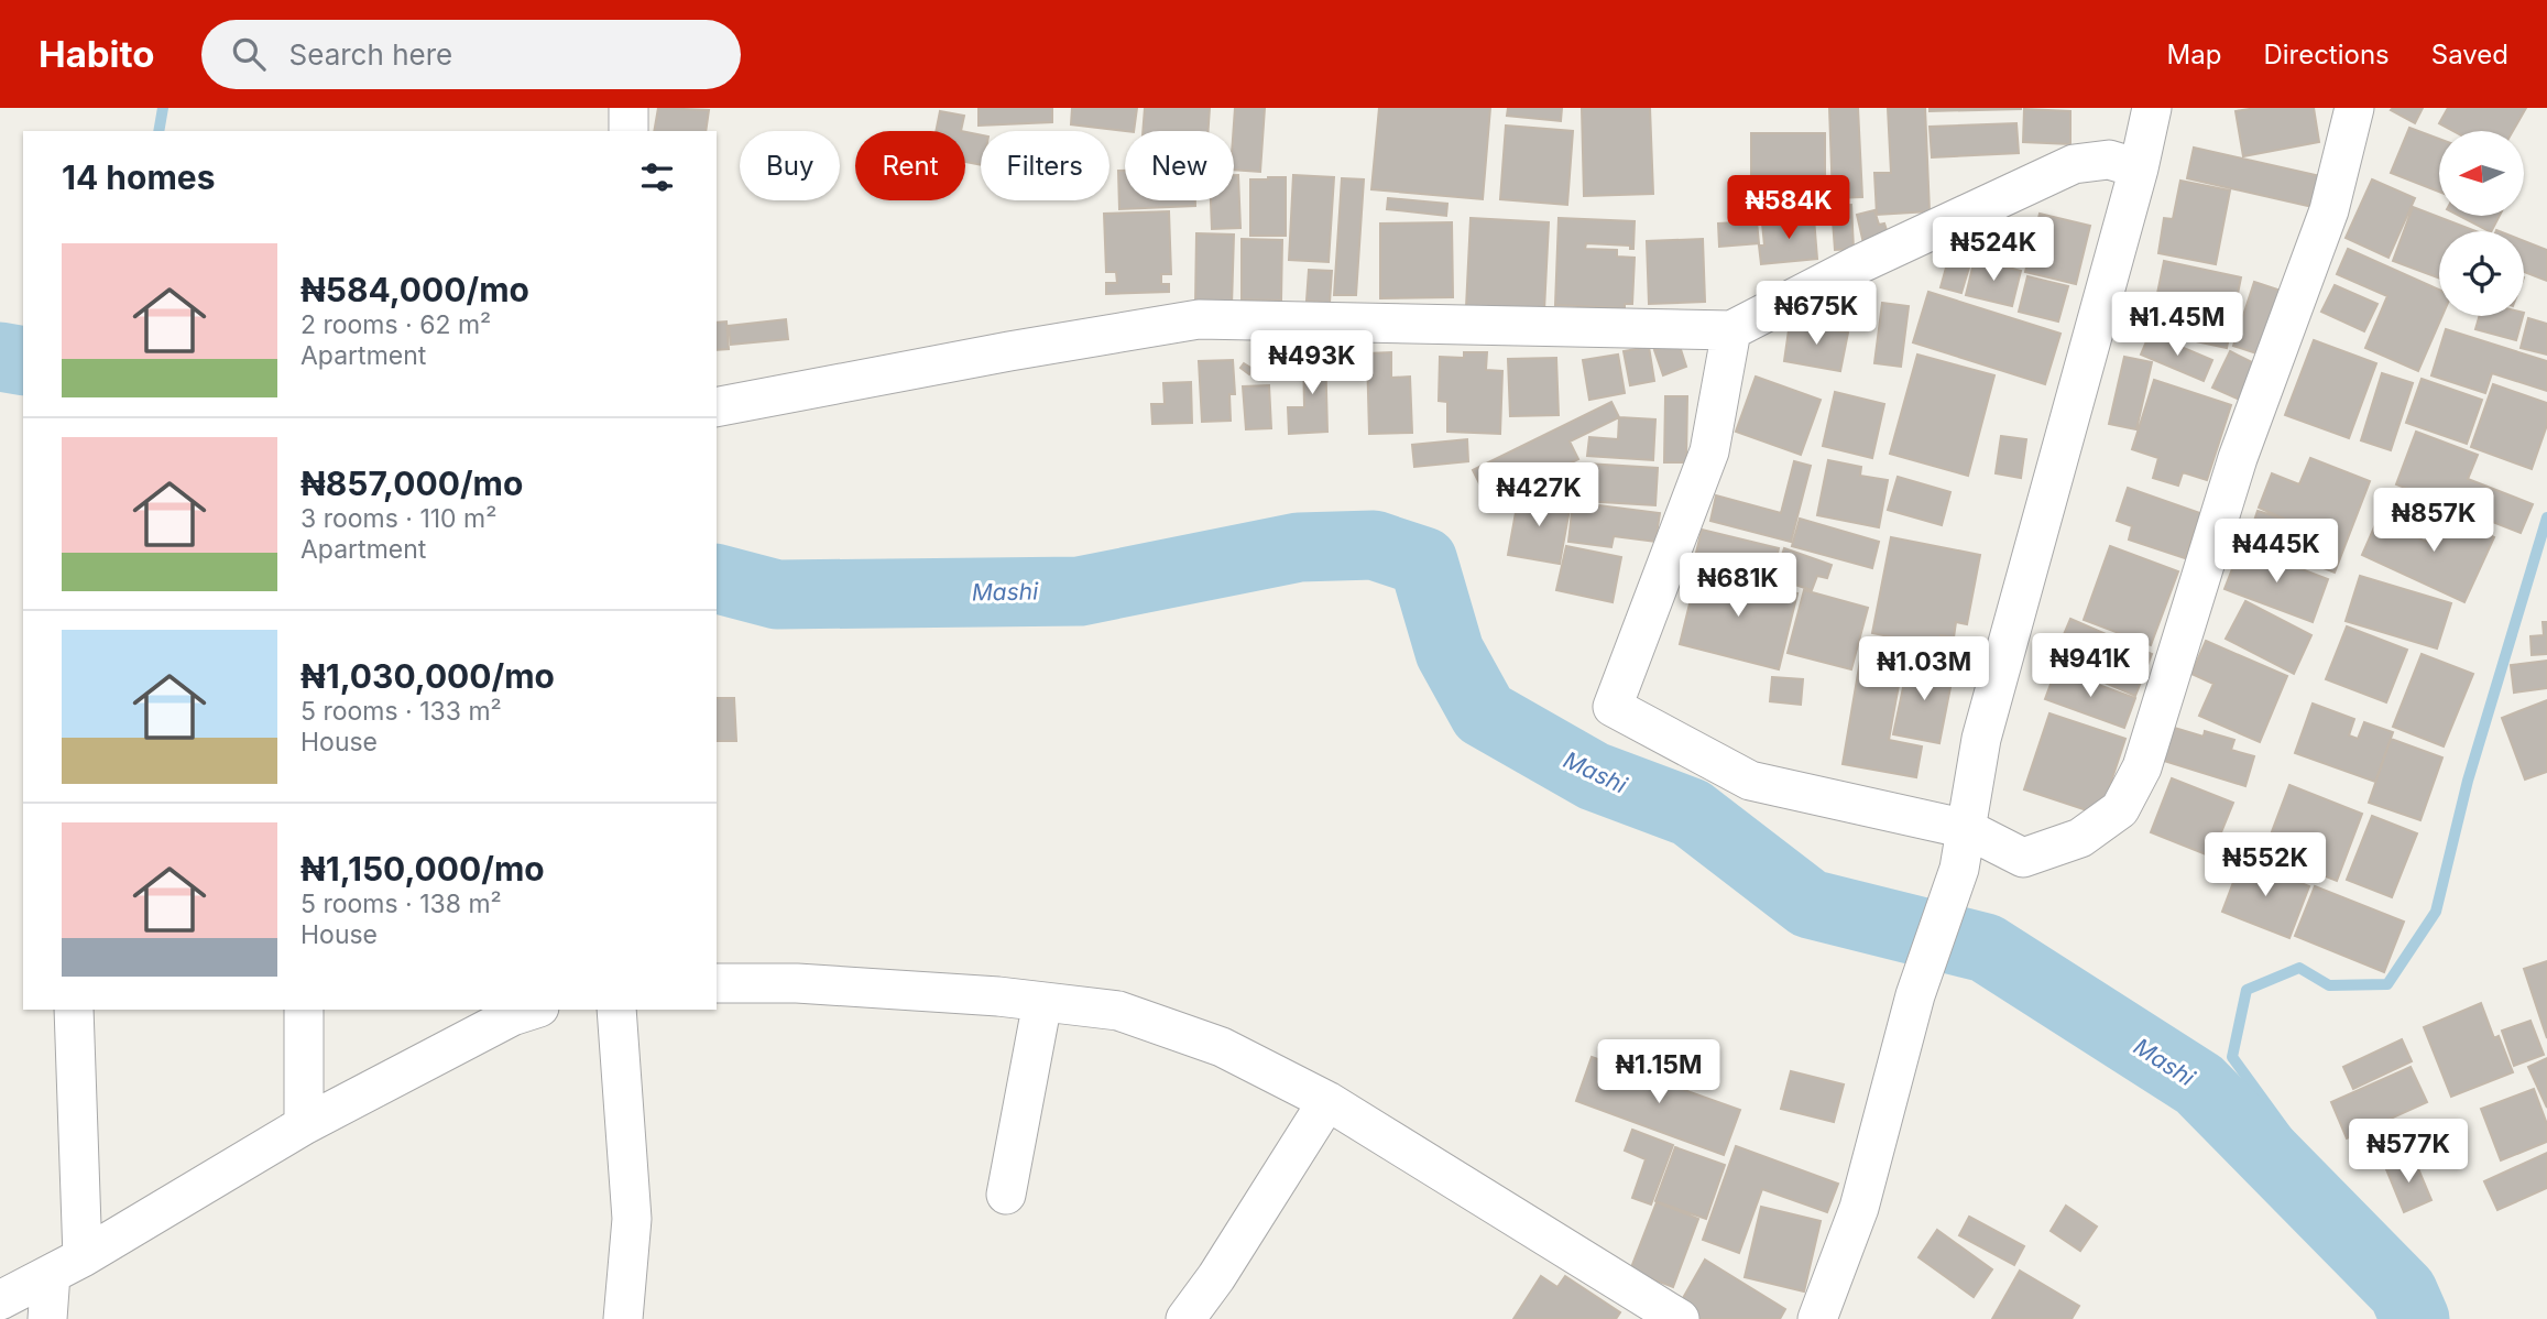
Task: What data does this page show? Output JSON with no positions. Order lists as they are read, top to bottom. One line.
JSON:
{"water":["Mashi"],"north":"left","page":{"header":"Habito","search":"Search here","nav":["Map","Directions","Saved"],"chip":["Buy","Rent","Filters","New"],"heading":"14 homes","price":["₦584K","₦524K","₦675K","₦1.45M","₦493K","₦427K","₦857K","₦445K","₦681K","₦941K","₦1.03M","₦552K","₦1.15M","₦577K"],"list":[{"name":"₦584,000/mo","note":"2 rooms · 62 m² · Apartment"},{"name":"₦857,000/mo","note":"3 rooms · 110 m² · Apartment"},{"name":"₦1,030,000/mo","note":"5 rooms · 133 m² · House"},{"name":"₦1,150,000/mo","note":"5 rooms · 138 m² · House"}]}}
